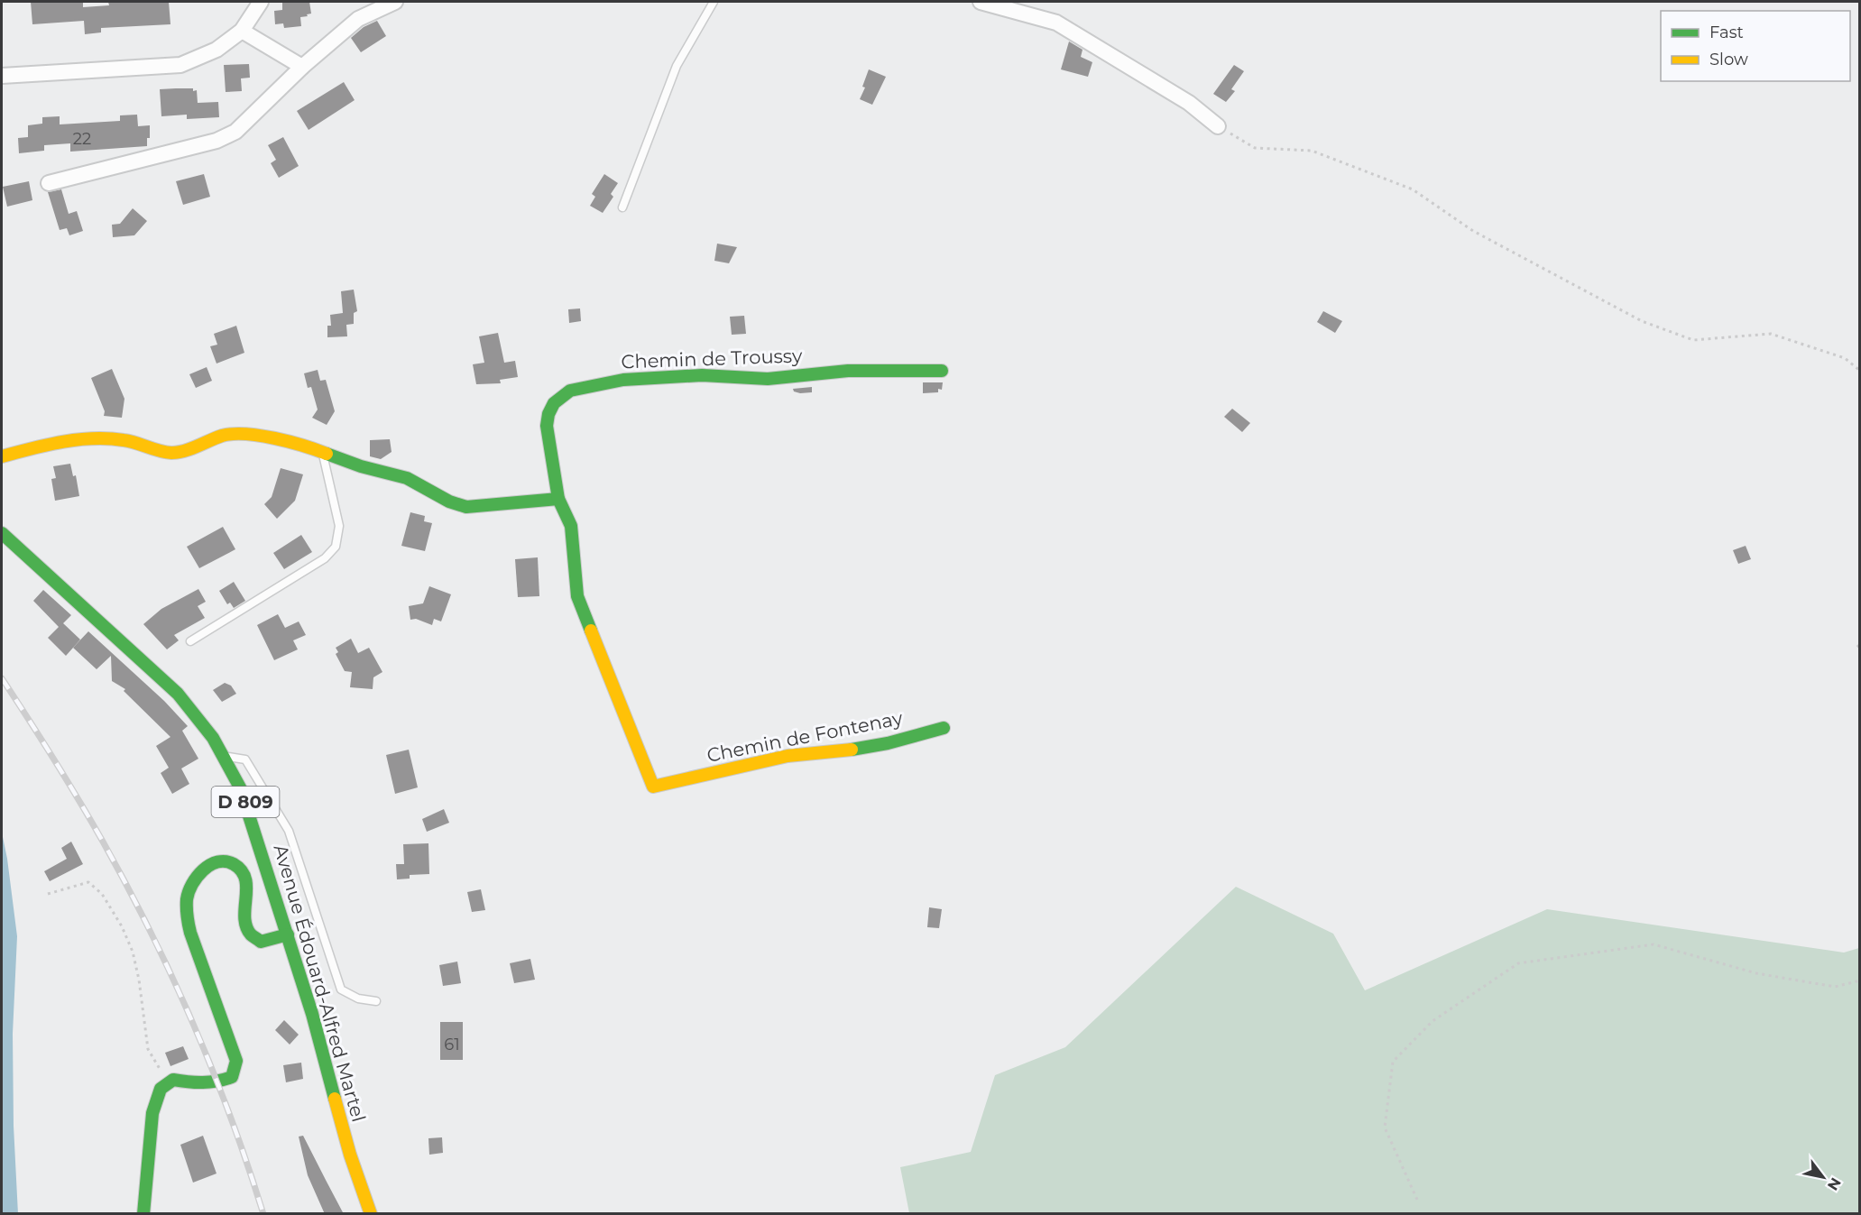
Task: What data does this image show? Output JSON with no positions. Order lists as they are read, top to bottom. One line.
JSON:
{"streets":{"street":["Chemin de Troussy","Chemin de Fontenay","D 809","Avenue Édouard-Alfred Martel"]},"crossings":[["Chemin de Troussy","Chemin de Fontenay"],["D 809","Avenue Édouard-Alfred Martel"]],"house_numbers":["22","61"],"legend":["Fast","Slow"],"north":"bottom right"}
